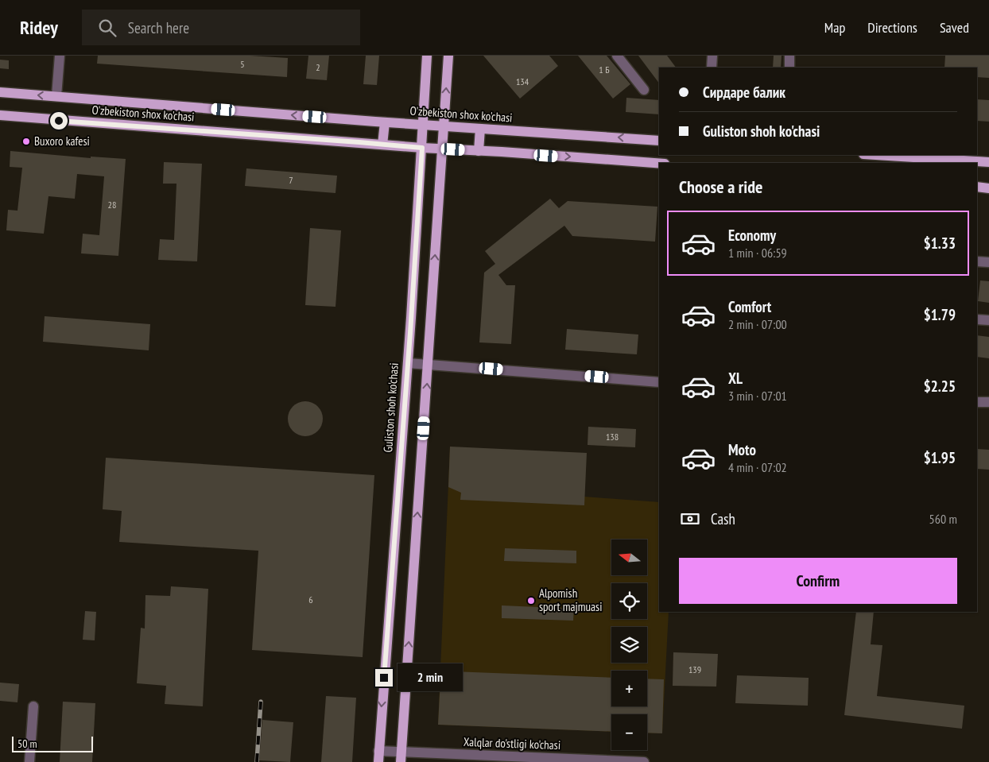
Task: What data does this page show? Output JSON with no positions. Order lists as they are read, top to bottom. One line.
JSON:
{"streets":{"main road":["O'zbekiston shox ko'chasi","Guliston shoh ko'chasi"],"street":["Xalqlar do'stligi ko'chasi"]},"crossings":[["O'zbekiston shox ko'chasi","Guliston shoh ko'chasi"],["Guliston shoh ko'chasi","Xalqlar do'stligi ko'chasi"]],"places":["Buxoro kafesi","Alpomish sport majmuasi"],"house_numbers":["5","2","1 Б","134","7","28","138","6","139"],"scale_bar":"50 m","north":"left","page":{"header":"Ridey","search":"Search here","nav":["Map","Directions","Saved"],"banner":["Сирдаре балик","Guliston shoh ko'chasi"],"heading":"Choose a ride","list":[{"name":"Economy","note":"1 min · 06:59","value":"$1.33"},{"name":"Comfort","note":"2 min · 07:00","value":"$1.79"},{"name":"XL","note":"3 min · 07:01","value":"$2.25"},{"name":"Moto","note":"4 min · 07:02","value":"$1.95"}],"pay":["Cash","560 m"],"map_buttons":["+","−"],"buttons":"Confirm","bubble":"2 min","scale":"50 m"}}
